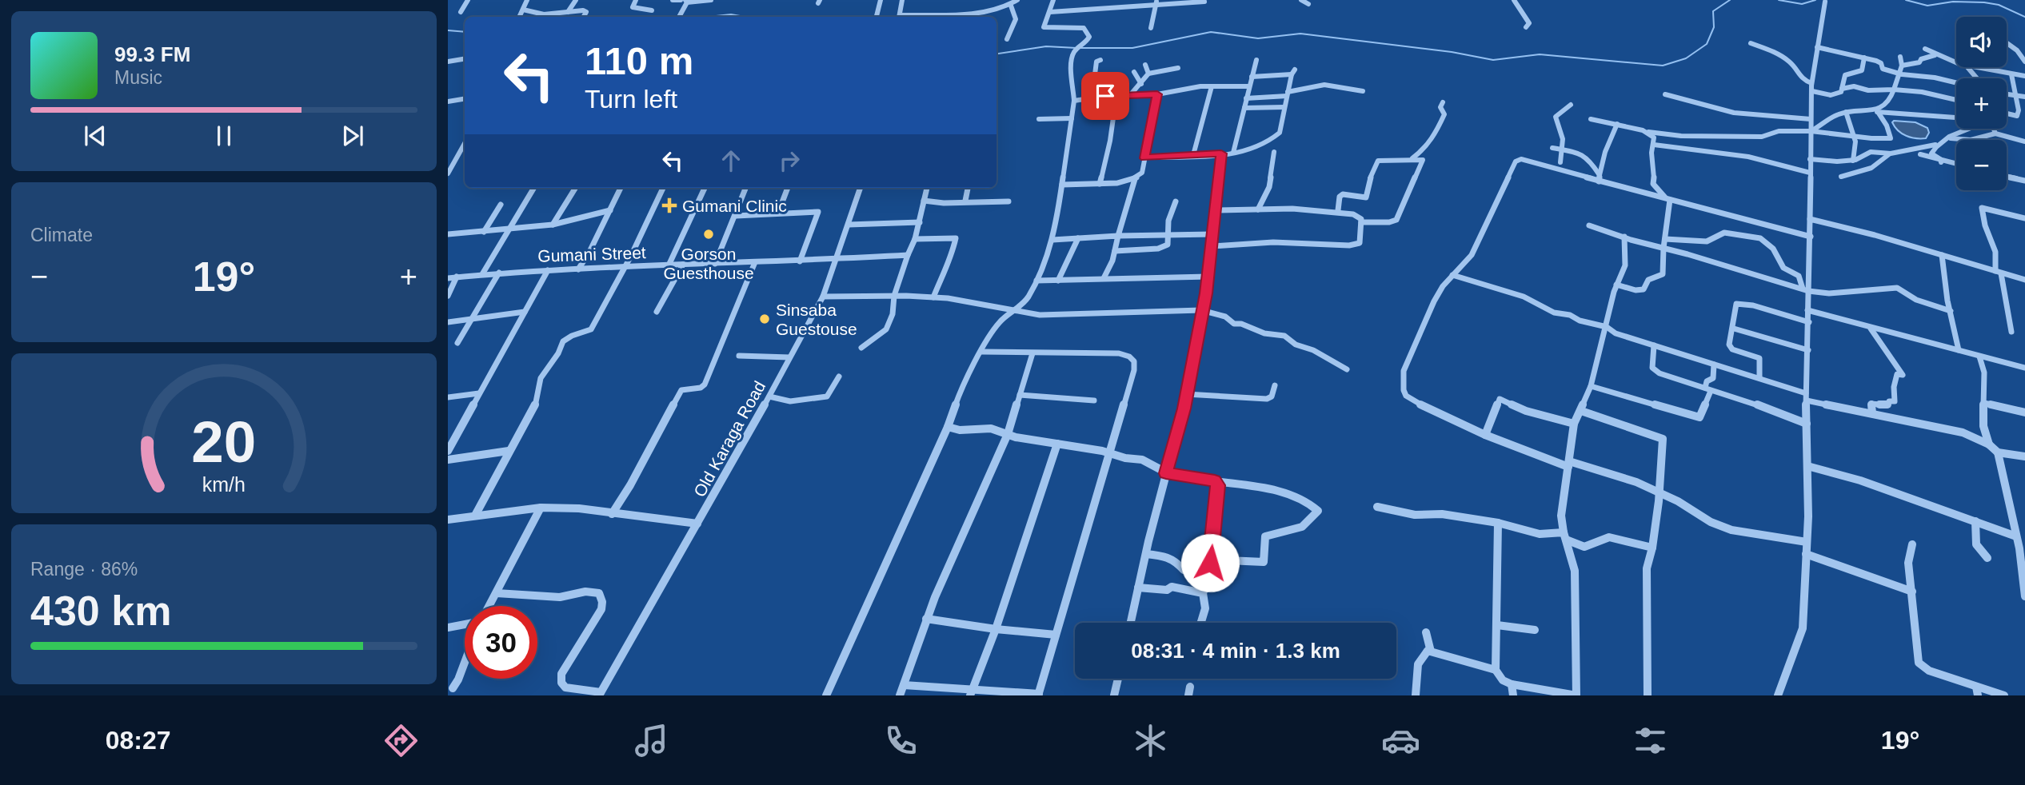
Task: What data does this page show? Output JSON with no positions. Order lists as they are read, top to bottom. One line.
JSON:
{"streets":{"street":["Gumani Street","Old Karaga Road"]},"crossings":[["Gumani Street","Old Karaga Road"]],"places":{"health":["Gumani Clinic"],"other":["Gorson Guesthouse","Sinsaba Guestouse"]},"page":{"map_buttons":["+","−"],"turn":["110 m","Turn left"],"song":["99.3 FM","Music"],"tile":["Climate",["Range · 86%","430 km"]],"heat":["−","19°","+"],"limit":"30","trip":"08:31 · 4 min · 1.3 km","tabs":["08:27","19°"],"gauge":["20","km/h"]}}
